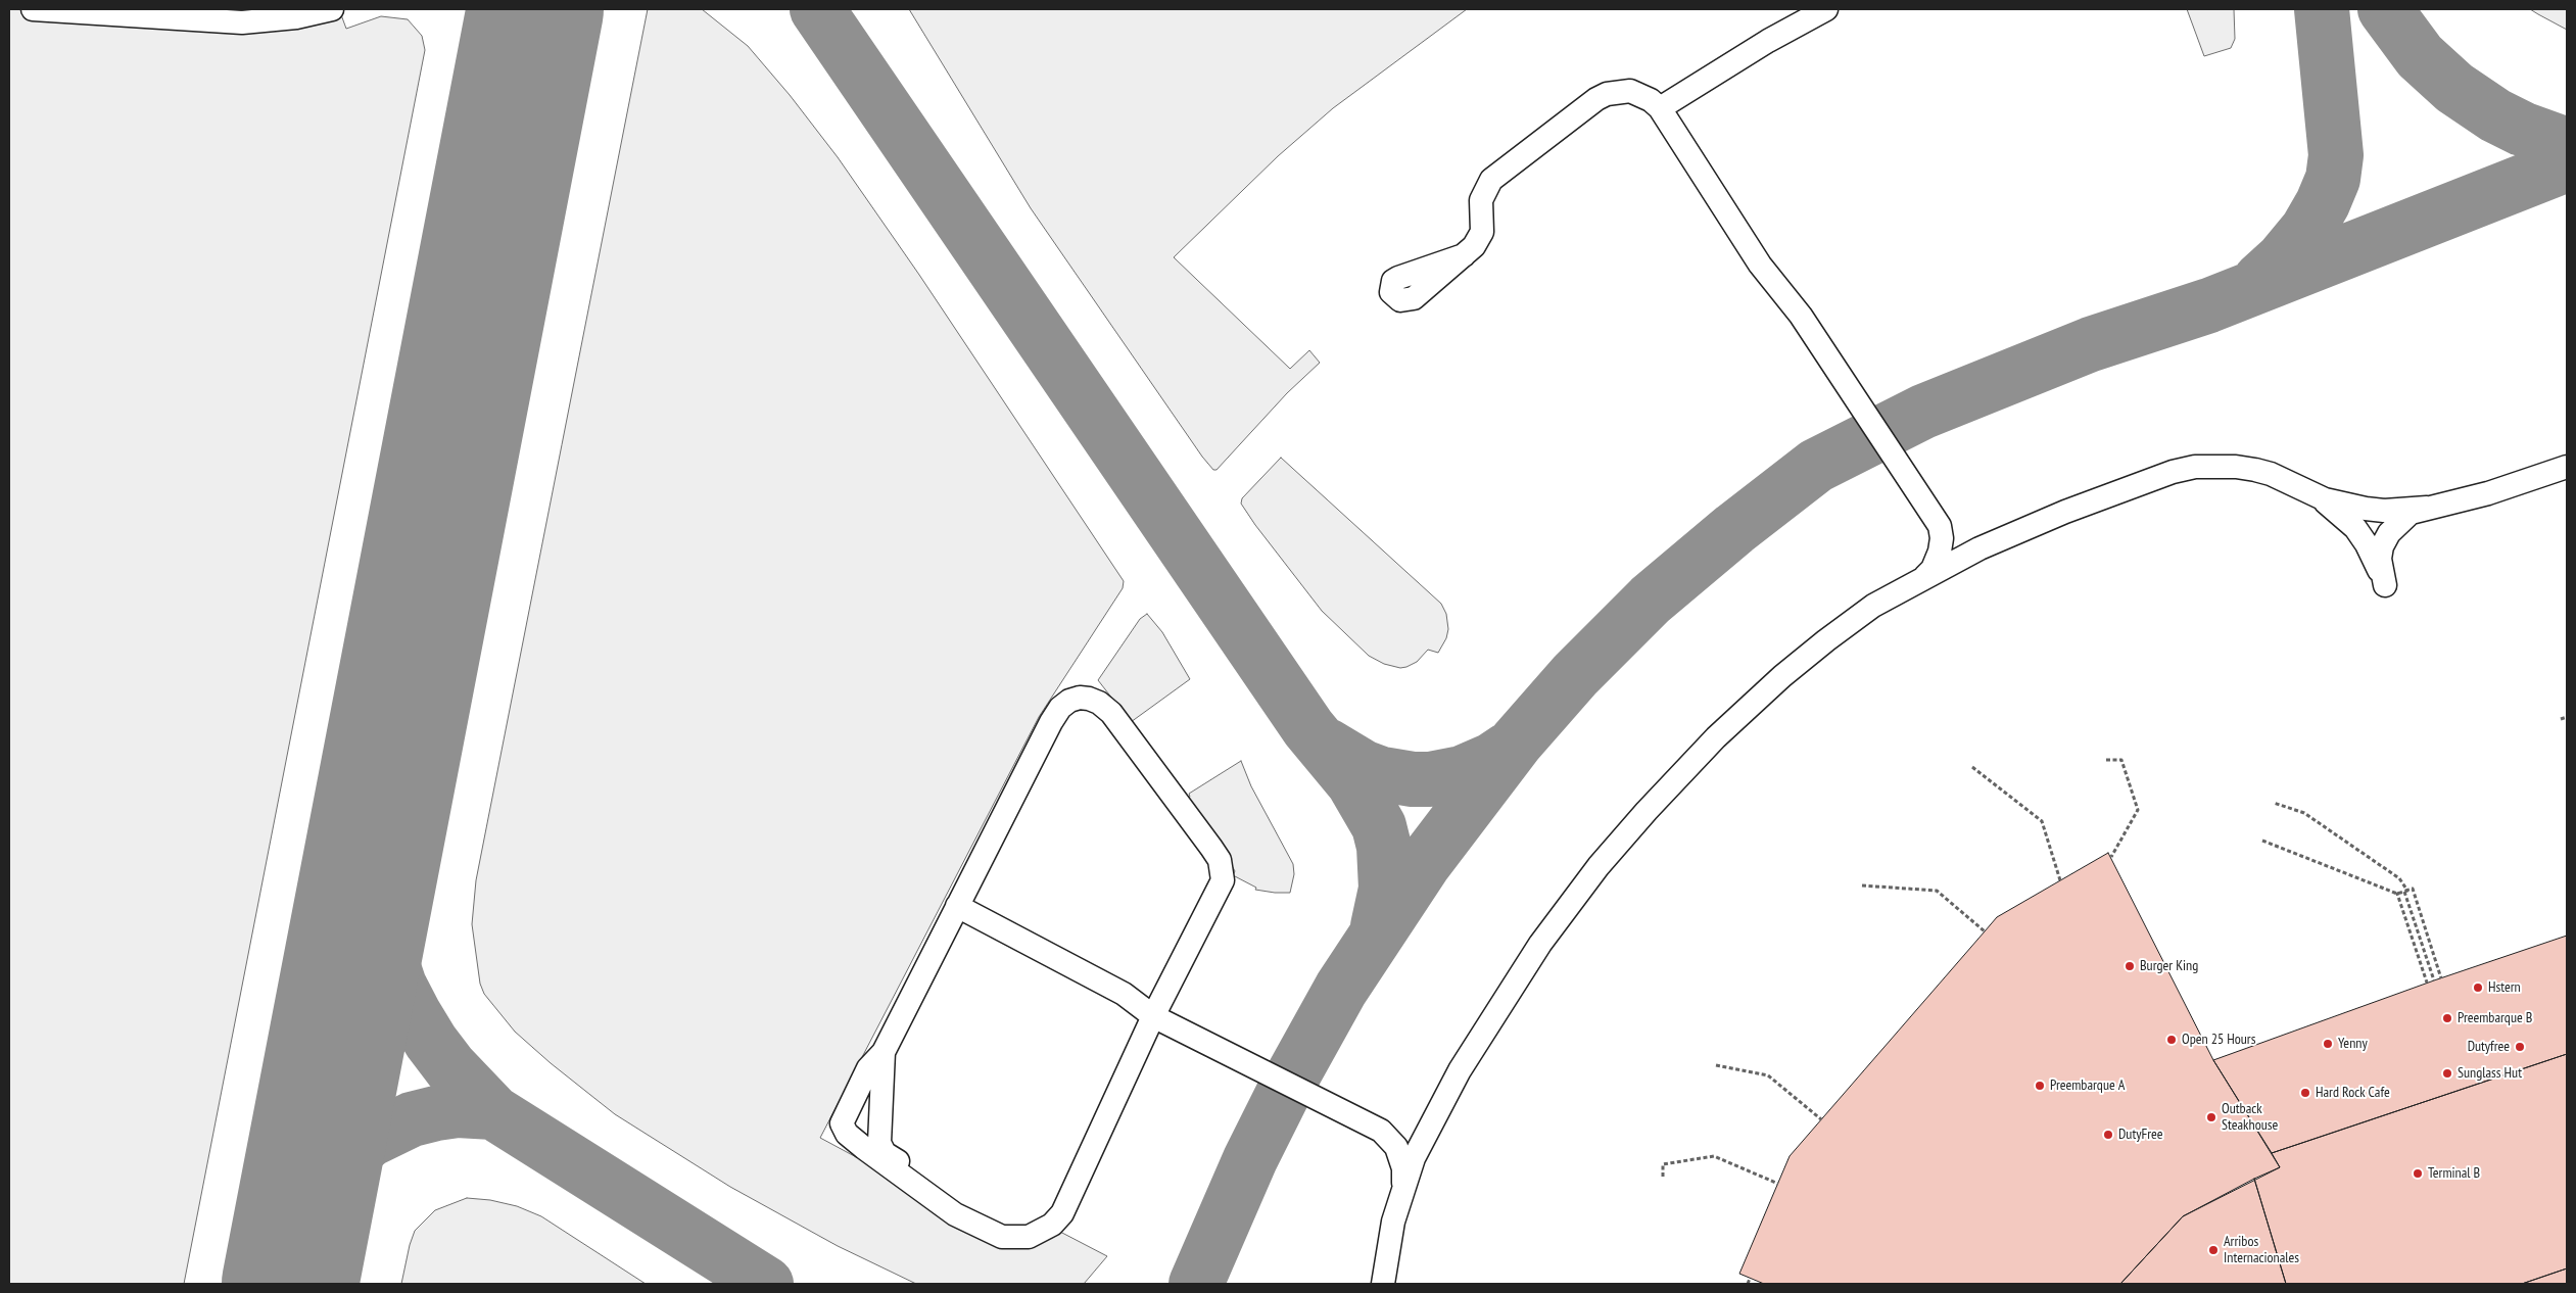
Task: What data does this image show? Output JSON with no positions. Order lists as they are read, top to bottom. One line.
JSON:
{"places":["Burger King","Hstern","Preembarque B","Open 25 Hours","Yenny","Dutyfree","Sunglass Hut","Preembarque A","Hard Rock Cafe","Outback Steakhouse","DutyFree","Terminal B","Arribos Internacionales"]}
